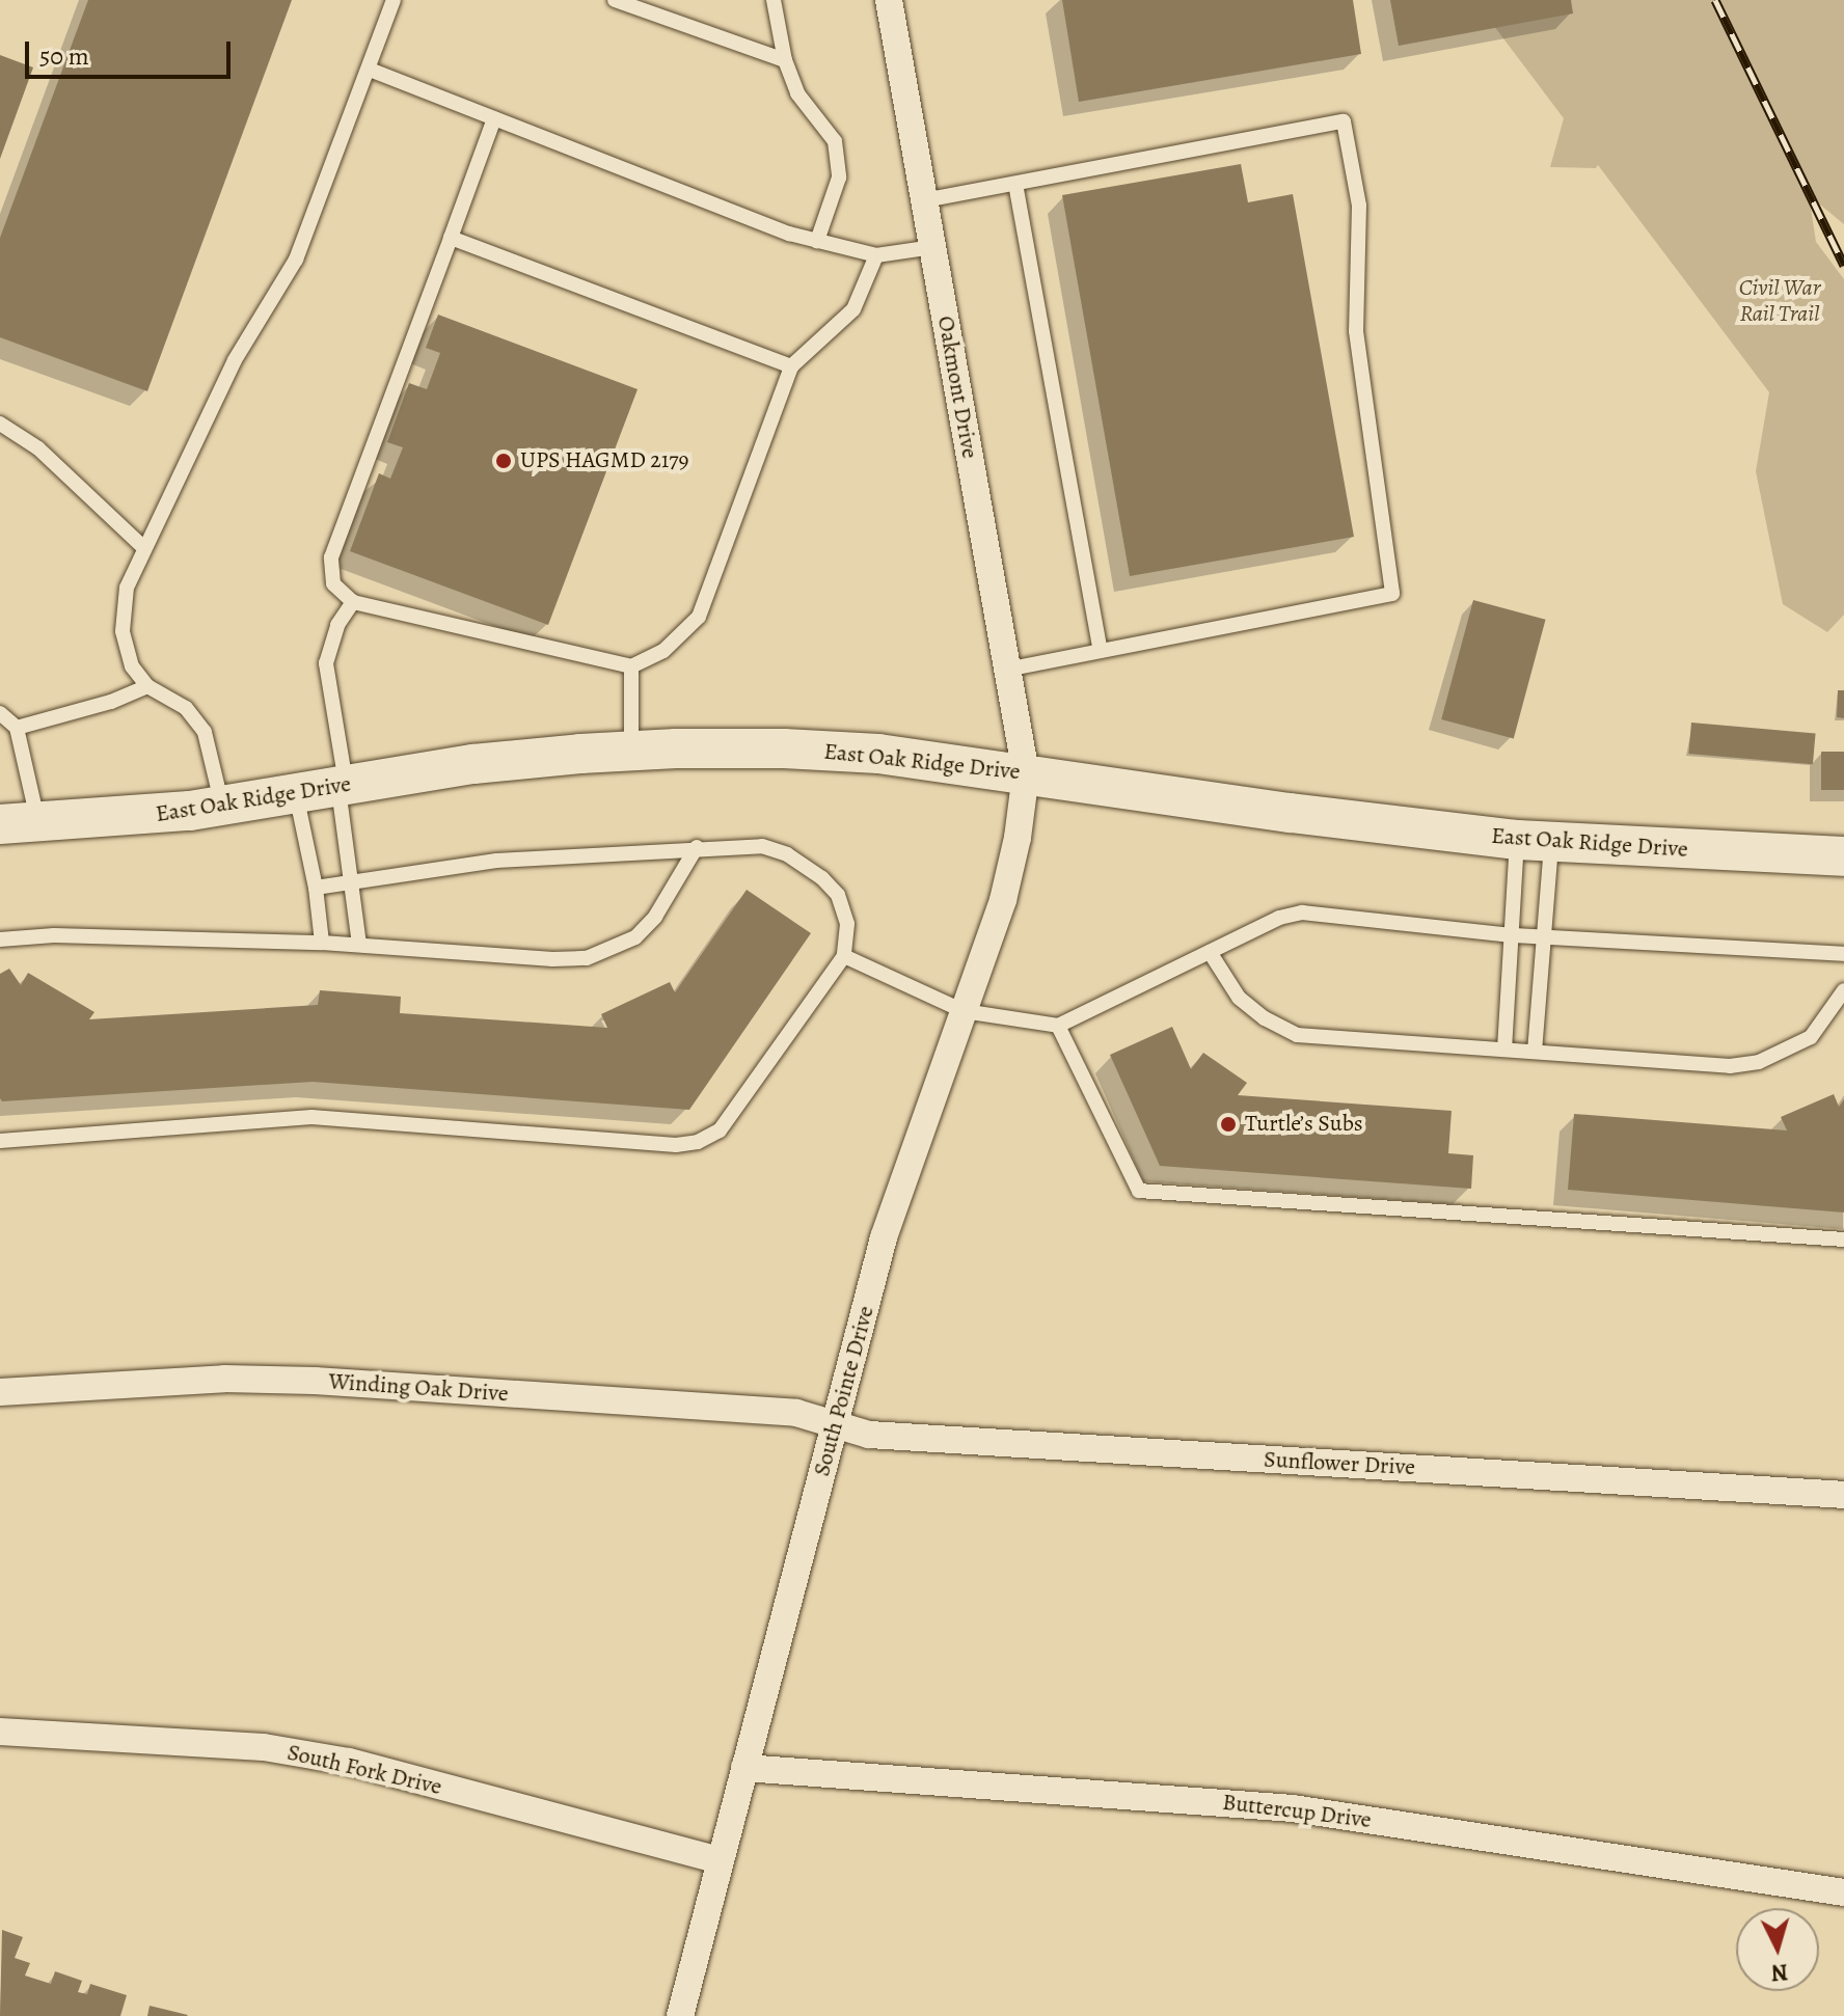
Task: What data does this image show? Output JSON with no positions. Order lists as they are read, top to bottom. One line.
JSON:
{"streets":{"main road":["East Oak Ridge Drive"],"street":["Oakmont Drive","Winding Oak Drive","South Pointe Drive","Sunflower Drive","South Fork Drive","Buttercup Drive"]},"crossings":[["Oakmont Drive","East Oak Ridge Drive"],["Oakmont Drive","South Pointe Drive"],["East Oak Ridge Drive","South Pointe Drive"],["Winding Oak Drive","South Pointe Drive"],["Winding Oak Drive","Sunflower Drive"],["South Pointe Drive","Sunflower Drive"],["South Pointe Drive","South Fork Drive"],["South Pointe Drive","Buttercup Drive"]],"parks":["Civil War Rail Trail"],"places":["UPS HAGMD 2179","Turtle’s Subs"],"scale_bar":"50 m","north":"bottom"}
